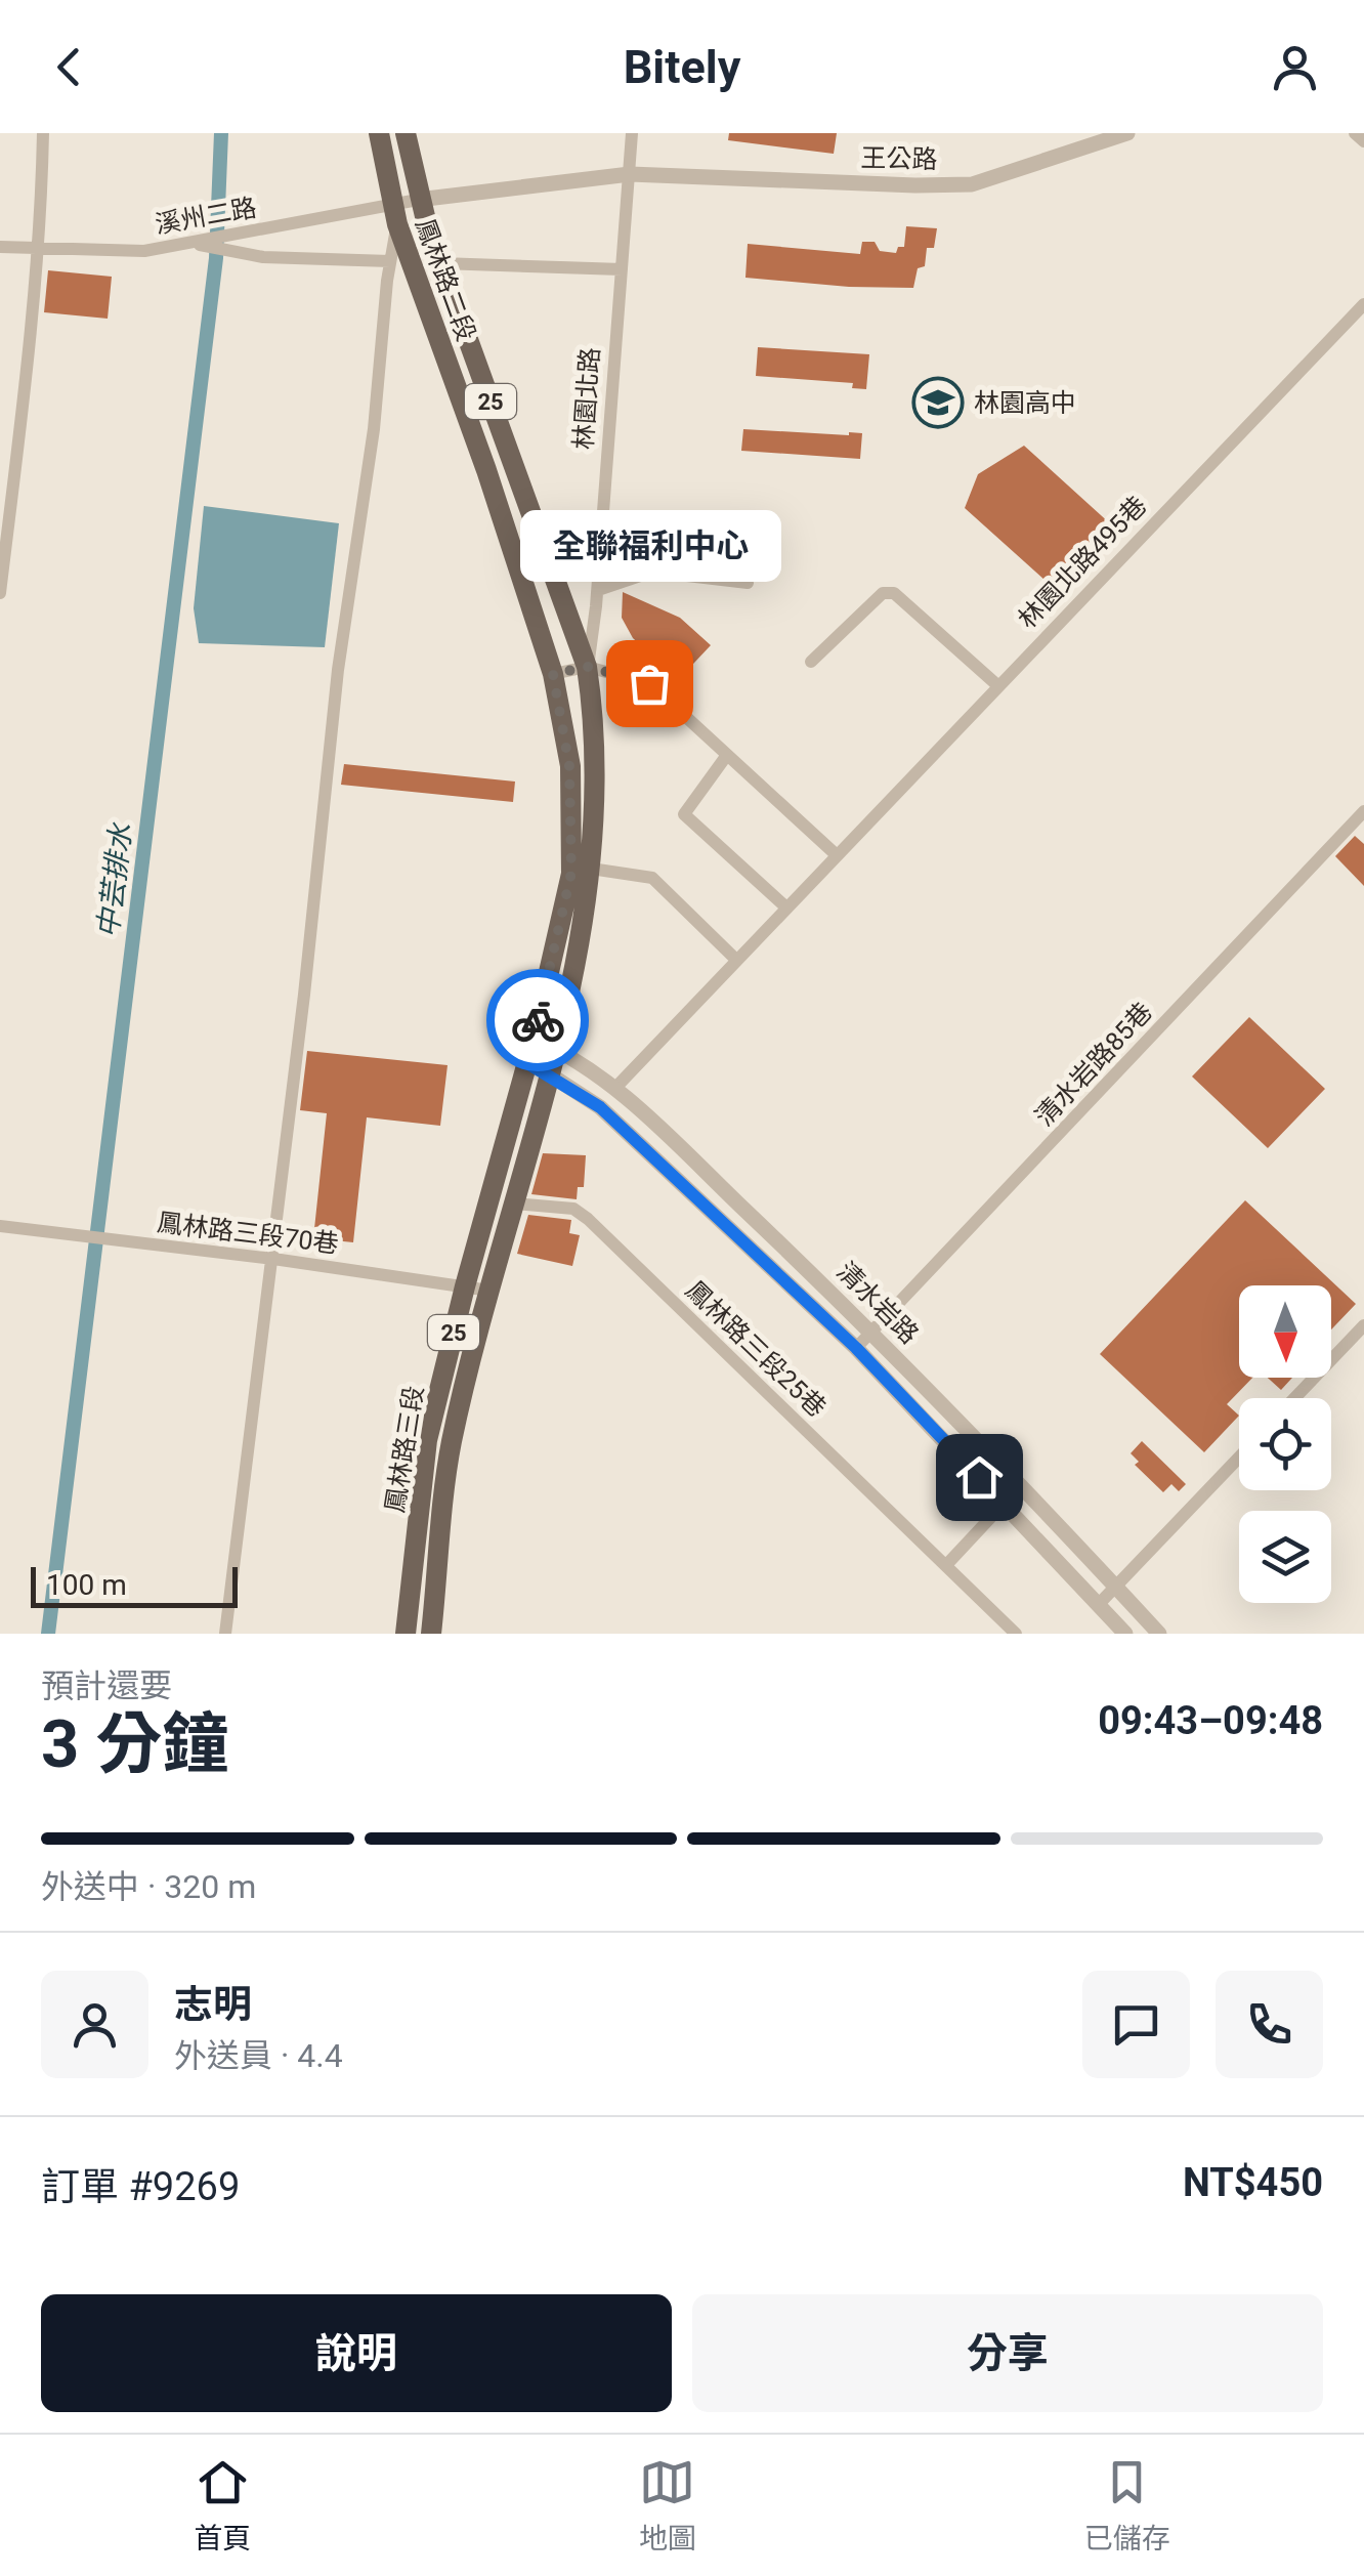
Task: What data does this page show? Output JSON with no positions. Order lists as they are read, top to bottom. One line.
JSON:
{"streets":{"main road":["鳳林路二段","林園北路","25","鳳林路三段"],"street":["王公路","溪州二路","林園北路495巷","清水岩路85巷","鳳林路三段70巷","清水岩路","鳳林路三段25巷"]},"crossings":[["王公路","溪州二路"],["王公路","鳳林路二段"],["王公路","林園北路"],["溪州二路","鳳林路二段"],["鳳林路二段","林園北路"],["鳳林路二段","25"],["林園北路","清水岩路"],["林園北路","鳳林路三段"],["25","清水岩路"],["25","鳳林路三段"],["林園北路495巷","清水岩路"],["清水岩路85巷","清水岩路"],["鳳林路三段70巷","鳳林路三段"],["清水岩路","鳳林路三段"],["鳳林路三段25巷","鳳林路三段"]],"water":["中芸排水"],"places":{"school or university":["林園高中"],"other":["全聯福利中心"]},"scale_bar":"100 m","north":"bottom","page":{"header":"Bitely","bubble":"全聯福利中心","scale":"100 m","heading":["3 分鐘","預計還要","09:43–09:48"],"panel":["志明","外送員 · 4.4","訂單 #9269","NT$450"],"bar":"外送中 · 320 m","buttons":["說明","分享"],"tabs":["首頁","地圖","已儲存"]}}
